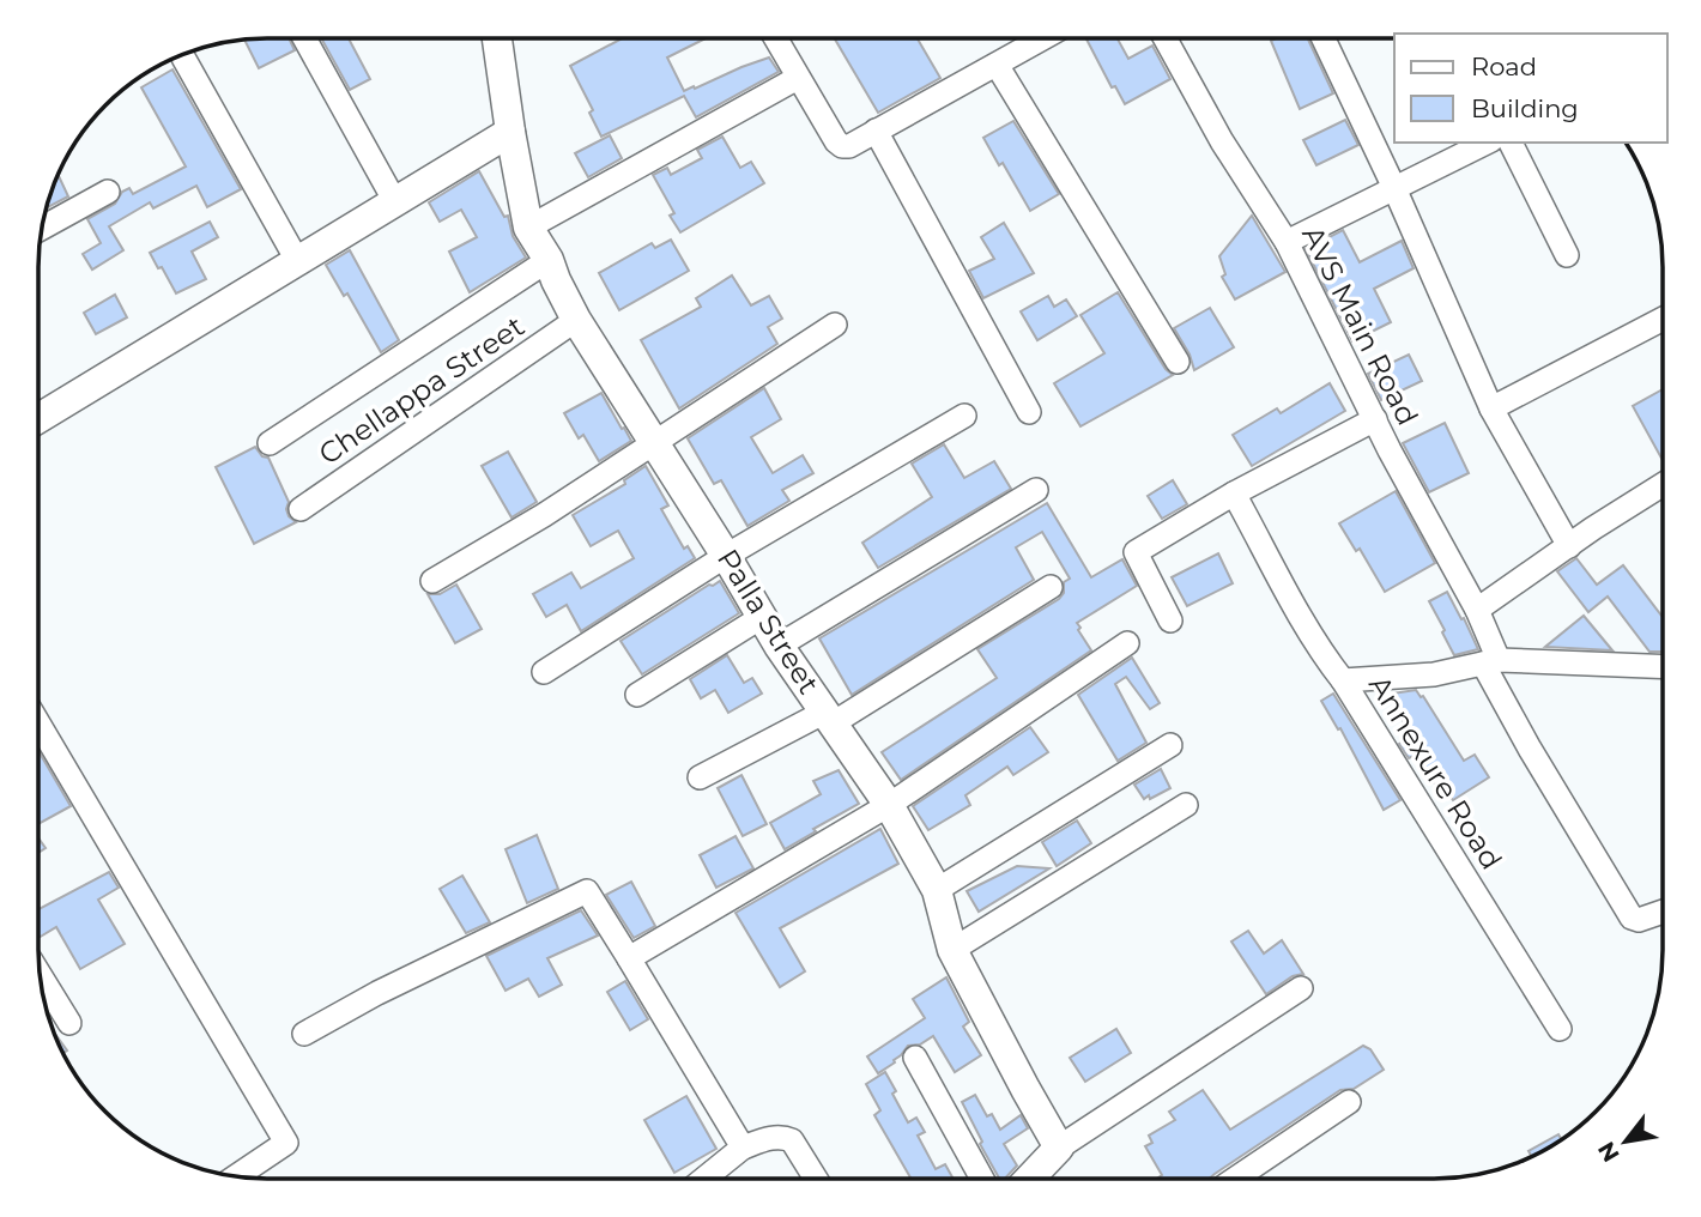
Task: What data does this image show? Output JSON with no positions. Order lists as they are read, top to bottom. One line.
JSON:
{"streets":{"street":["AVS Main Road","Chellappa Street","Palla Street","Annexure Road"]},"crossings":[["AVS Main Road","Annexure Road"],["Chellappa Street","Palla Street"]],"legend":["Road","Building"],"north":"bottom left"}
